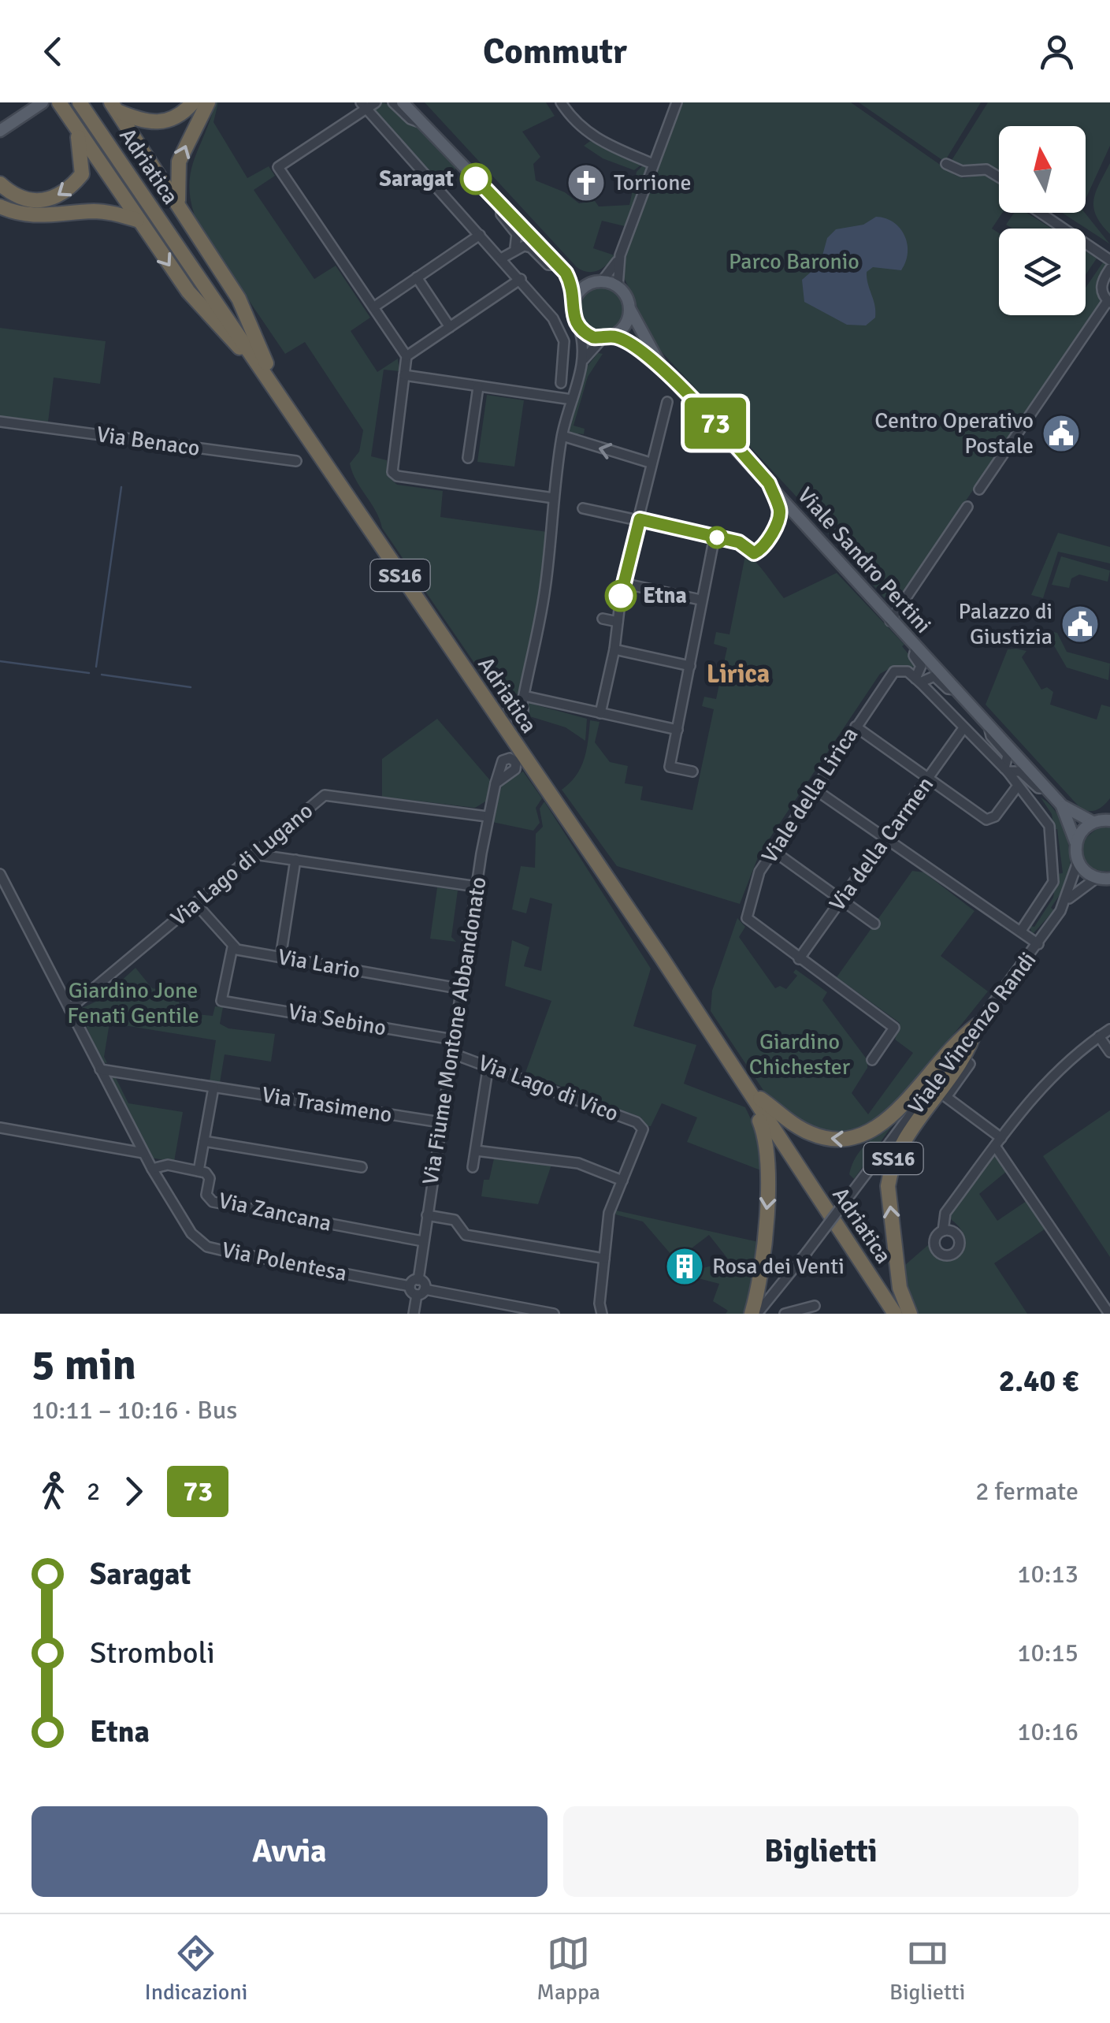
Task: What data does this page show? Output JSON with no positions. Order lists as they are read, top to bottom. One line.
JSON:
{"streets":{"highway":["Adriatica","SS16"],"main road":["Viale Sandro Pertini"],"street":["Via Benaco","Viale della Lirica","Via della Carmen","Via Lago di Lugano","Via Lario","Via Sebino","Via Fiume Montone Abbandonato","Viale Vincenzo Randi","Via Lago di Vico","Via Trasimeno","Via Zancana","Via Polentesa"]},"crossings":[["Adriatica","SS16"],["Viale Sandro Pertini","Viale della Lirica"],["Viale Sandro Pertini","Viale Vincenzo Randi"],["SS16","Viale Vincenzo Randi"],["Viale della Lirica","Via della Carmen"],["Via Lago di Lugano","Via Fiume Montone Abbandonato"],["Via Lago di Lugano","Via Polentesa"],["Via Lario","Via Sebino"],["Via Lario","Via Fiume Montone Abbandonato"],["Via Sebino","Via Fiume Montone Abbandonato"],["Via Fiume Montone Abbandonato","Via Lago di Vico"],["Via Fiume Montone Abbandonato","Via Trasimeno"],["Via Fiume Montone Abbandonato","Via Zancana"],["Via Fiume Montone Abbandonato","Via Polentesa"],["Via Trasimeno","Via Polentesa"],["Via Zancana","Via Polentesa"]],"districts":["Lirica"],"parks":["Parco Baronio","Giardino Jone Fenati Gentile","Giardino Chichester"],"places":{"other":["Saragat","Etna"],"church":["Torrione"],"public building":["Centro Operativo Postale","Palazzo di Giustizia"],"building":["Rosa dei Venti"]},"lines":["bus line 73"],"north":"top","page":{"header":"Commutr","on_map":"73","heading":["5 min","10:11 – 10:16 · Bus","2.40 €"],"legs":["2","73","2 fermate"],"list":[{"name":"Saragat","value":"10:13"},{"name":"Stromboli","value":"10:15"},{"name":"Etna","value":"10:16"}],"buttons":["Avvia","Biglietti"],"tabs":["Indicazioni","Mappa","Biglietti"]}}
